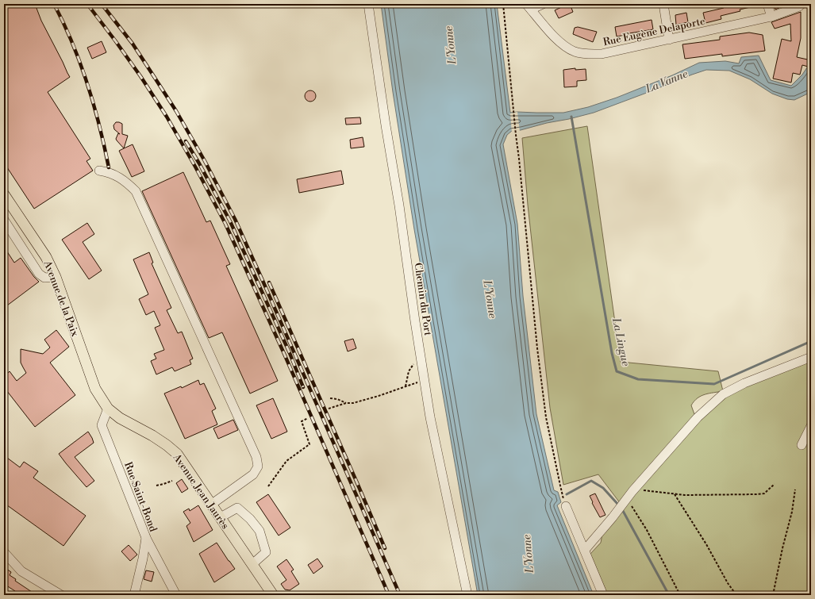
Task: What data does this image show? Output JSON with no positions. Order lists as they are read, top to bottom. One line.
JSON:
{"streets":{"main road":["Avenue de la Paix","Avenue Jean Jaurès"],"street":["Rue Eugène Delaporte","Chemin du Port","Rue Saint-Bond"]},"crossings":[["Avenue de la Paix","Avenue Jean Jaurès"],["Avenue de la Paix","Rue Saint-Bond"],["Avenue Jean Jaurès","Rue Saint-Bond"]],"water":["L'Yonne","La Vanne","La Lingue"]}
